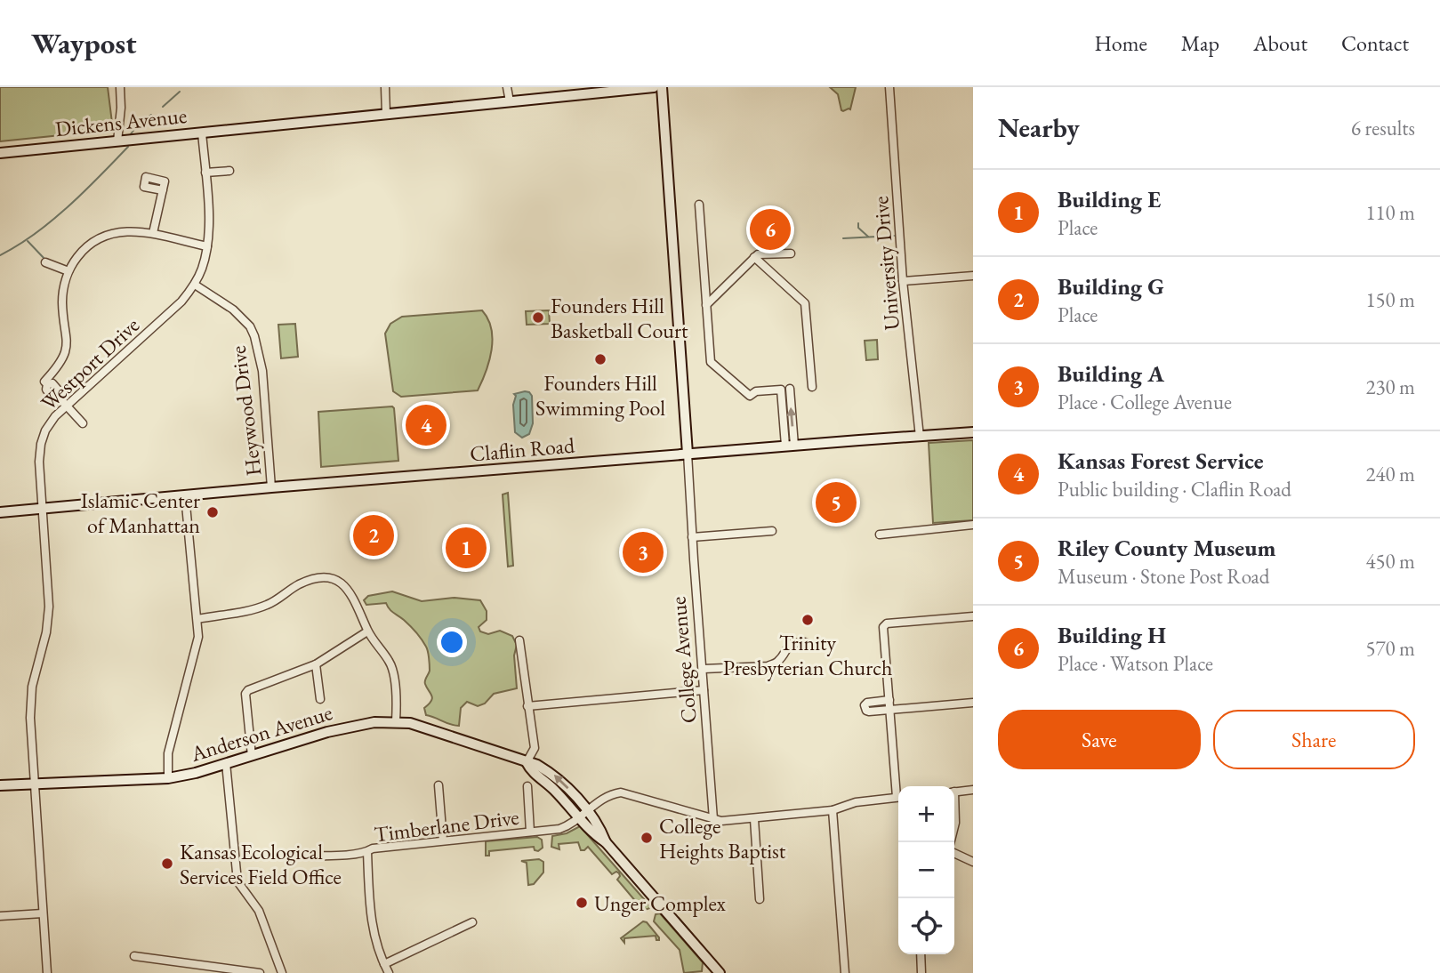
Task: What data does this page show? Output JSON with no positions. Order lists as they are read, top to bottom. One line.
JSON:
{"streets":{"street":["Dickens Avenue","University Drive","Westport Drive","Heywood Drive","Claflin Road","College Avenue","Anderson Avenue","Timberlane Drive"]},"crossings":[["Dickens Avenue","Westport Drive"],["University Drive","Claflin Road"],["Westport Drive","Heywood Drive"],["Westport Drive","Claflin Road"],["Westport Drive","Anderson Avenue"],["Heywood Drive","Claflin Road"],["Claflin Road","College Avenue"],["College Avenue","Timberlane Drive"],["Anderson Avenue","Timberlane Drive"]],"places":["Founders Hill Basketball Court","Founders Hill Swimming Pool","Islamic Center of Manhattan","Trinity Presbyterian Church","College Heights Baptist","Kansas Ecological Services Field Office","Unger Complex"],"page":{"header":"Waypost","nav":["Home","Map","About","Contact"],"heading":["Nearby","6 results"],"list":[{"mark":"1","name":"Building E","note":"Place","value":"110 m"},{"mark":"2","name":"Building G","note":"Place","value":"150 m"},{"mark":"3","name":"Building A","note":"Place · College Avenue","value":"230 m"},{"mark":"4","name":"Kansas Forest Service","note":"Public building · Claflin Road","value":"240 m"},{"mark":"5","name":"Riley County Museum","note":"Museum · Stone Post Road","value":"450 m"},{"mark":"6","name":"Building H","note":"Place · Watson Place","value":"570 m"}],"pins":["6","4","5","2","1","3"],"buttons":["Save","Share"],"map_buttons":["+","−"]}}
